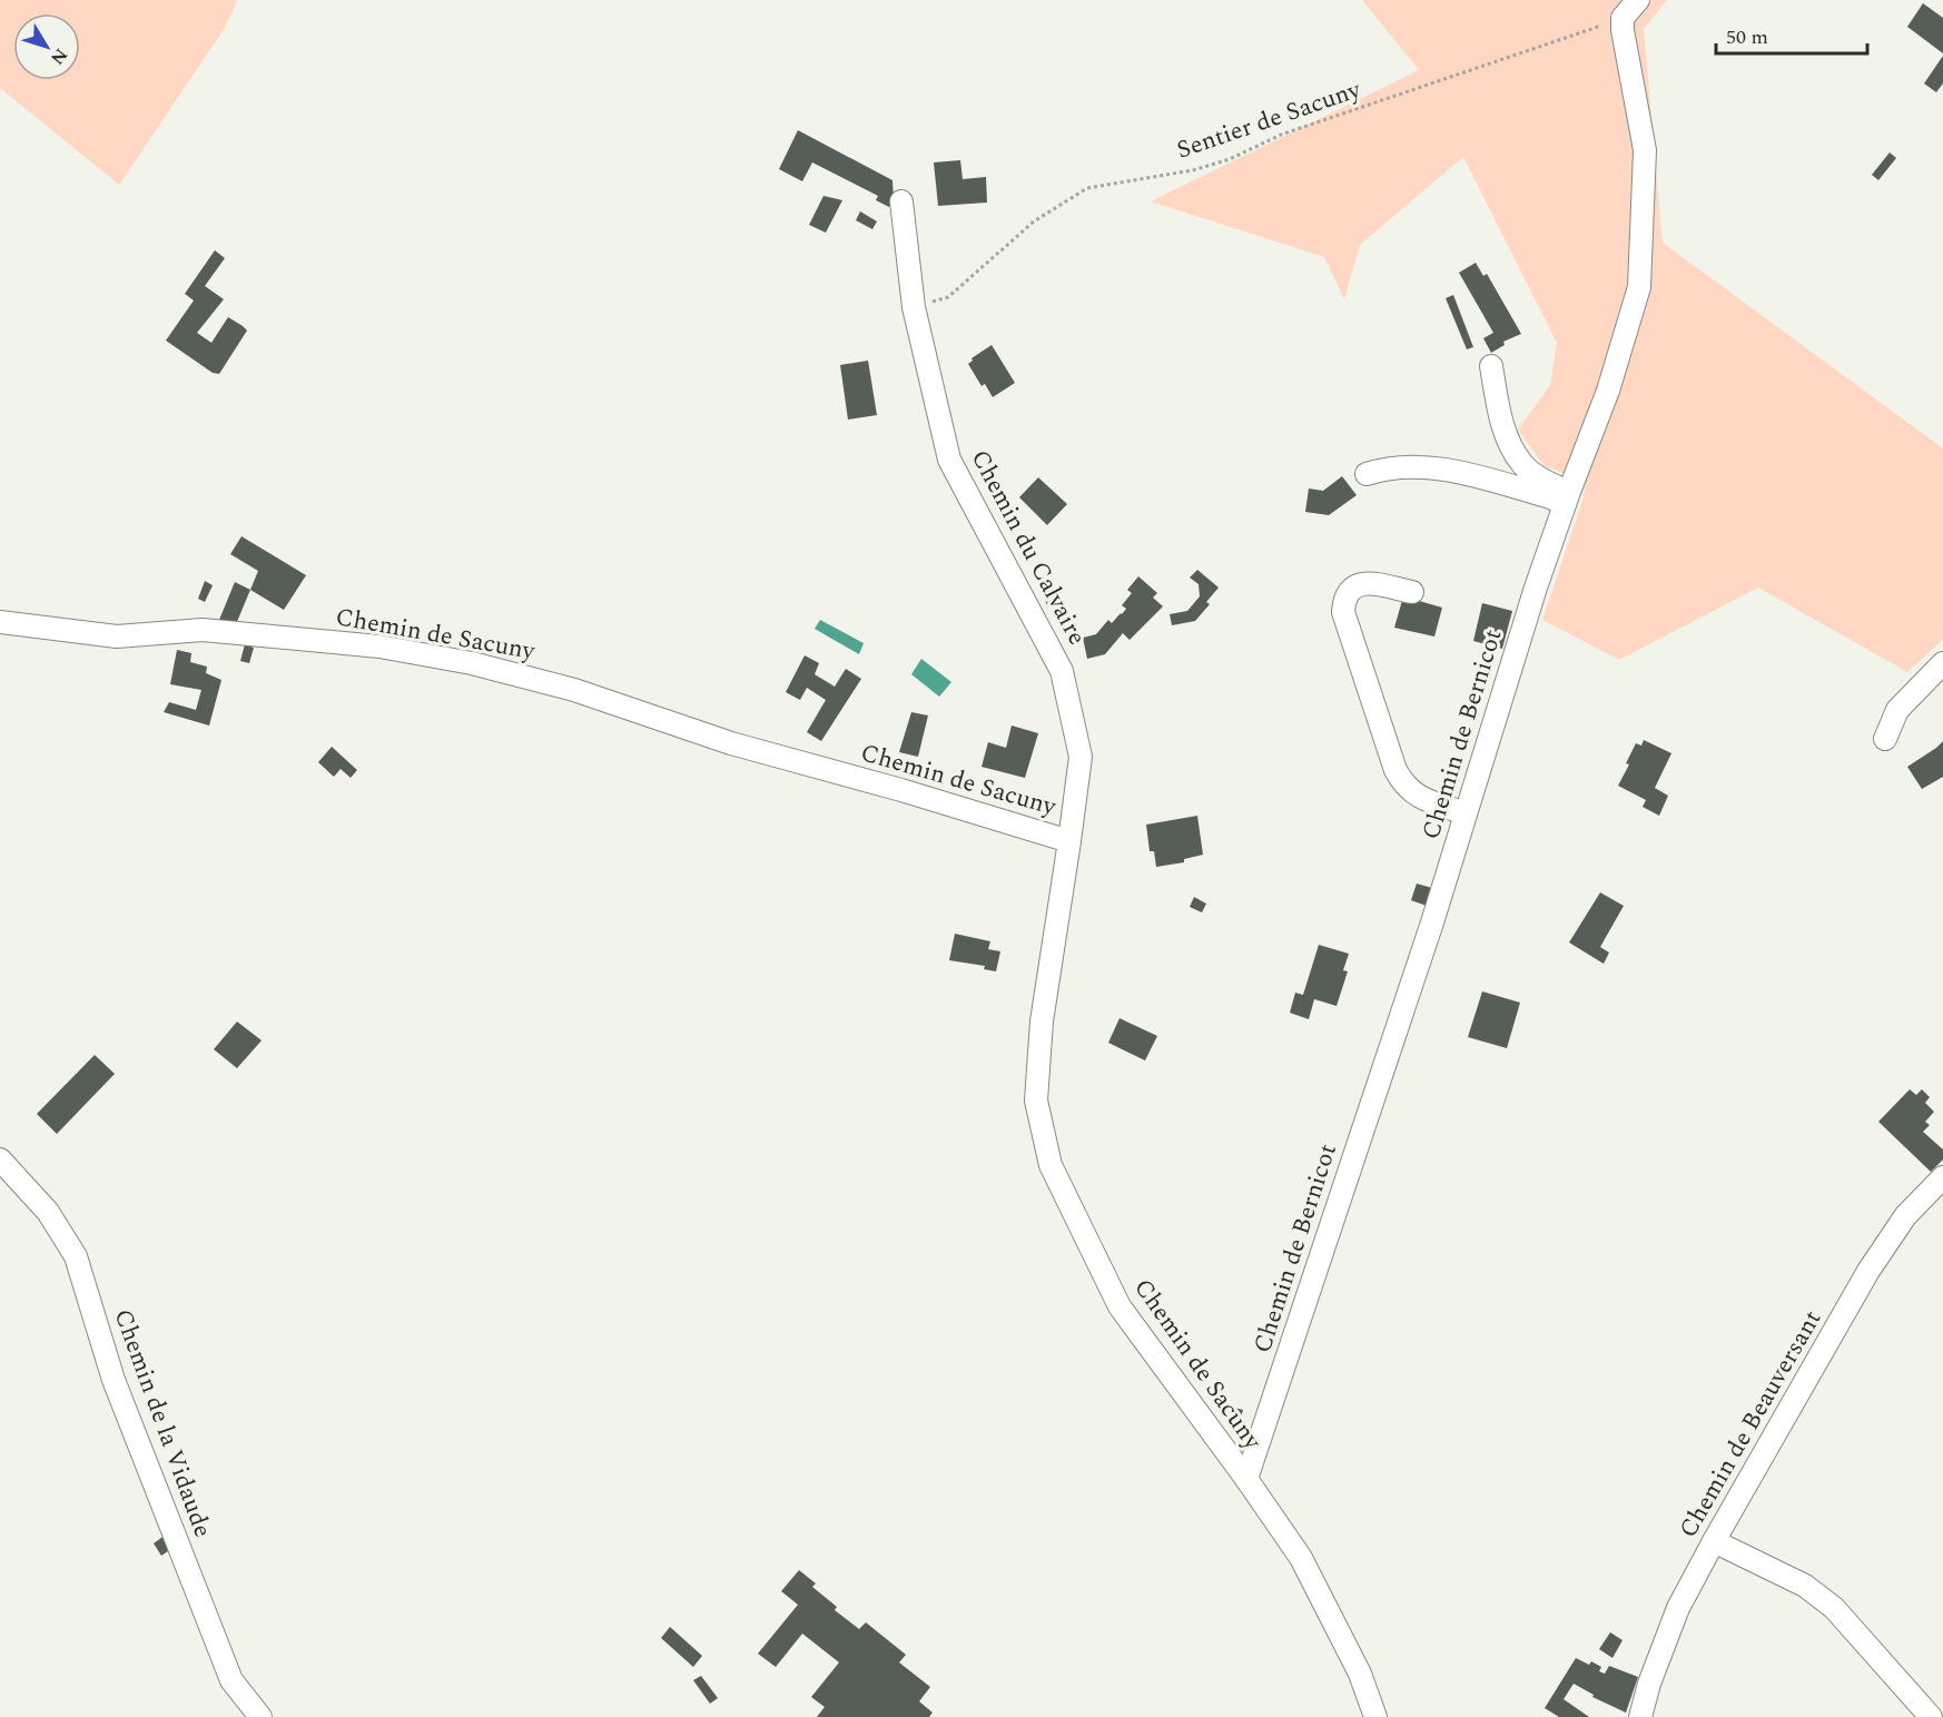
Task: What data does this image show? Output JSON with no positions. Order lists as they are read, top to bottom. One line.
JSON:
{"streets":{"street":["Chemin du Calvaire","Chemin de Sacuny","Chemin de Bernicot","Chemin de la Vidaude","Chemin de Beauversant"],"path":["Sentier de Sacuny"]},"crossings":[["Sentier de Sacuny","Chemin du Calvaire"],["Sentier de Sacuny","Chemin de Bernicot"],["Chemin du Calvaire","Chemin de Sacuny"],["Chemin de Sacuny","Chemin de Bernicot"]],"scale_bar":"50 m","north":"bottom right"}
